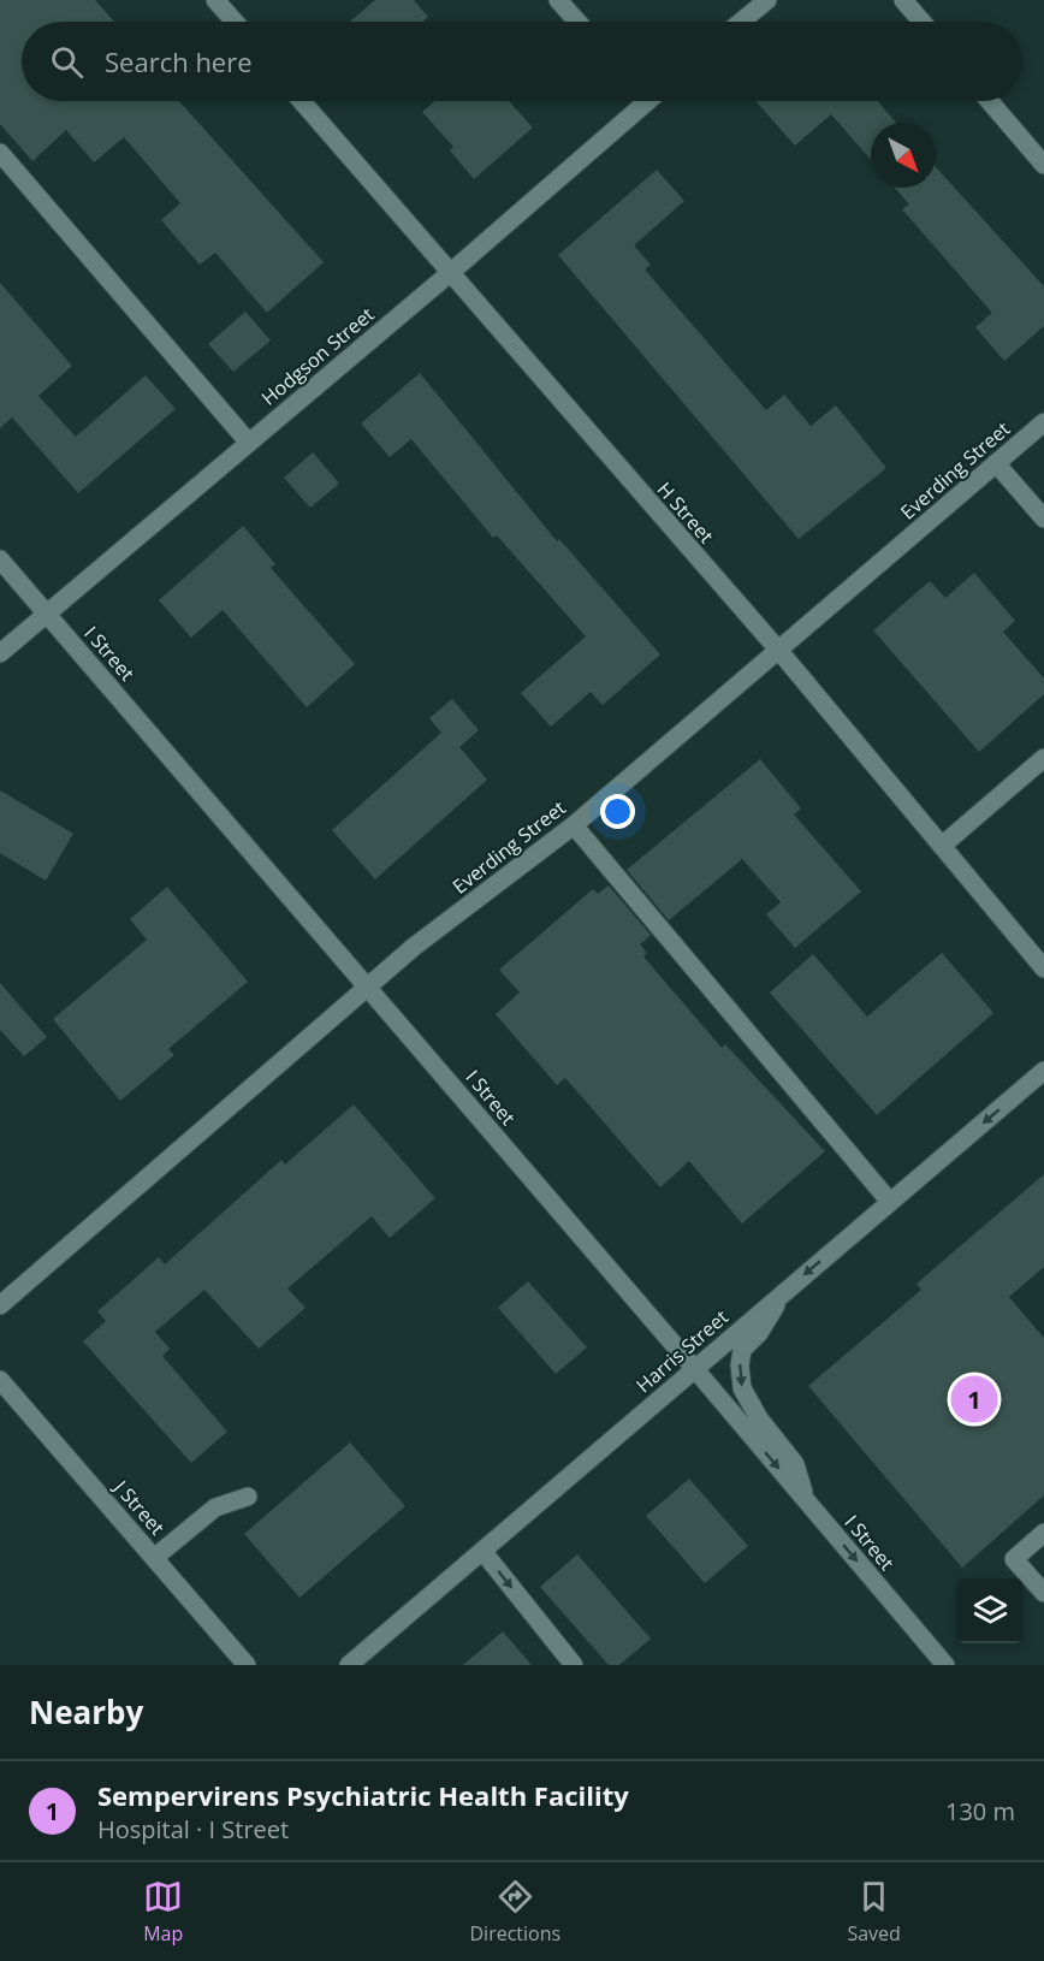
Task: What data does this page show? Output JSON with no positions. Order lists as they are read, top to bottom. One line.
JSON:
{"streets":{"street":["Hodgson Street","Everding Street","H Street","I Street","Harris Street","J Street"]},"crossings":[["Hodgson Street","H Street"],["Hodgson Street","I Street"],["Everding Street","H Street"],["Everding Street","I Street"],["I Street","Harris Street"]],"one_way":["Harris Street"],"north":"bottom right","page":{"search":"Search here","pins":"1","heading":"Nearby","list":[{"mark":"1","name":"Sempervirens Psychiatric Health Facility","note":"Hospital · I Street","value":"130 m"}],"nav":["Map","Directions","Saved"]}}
